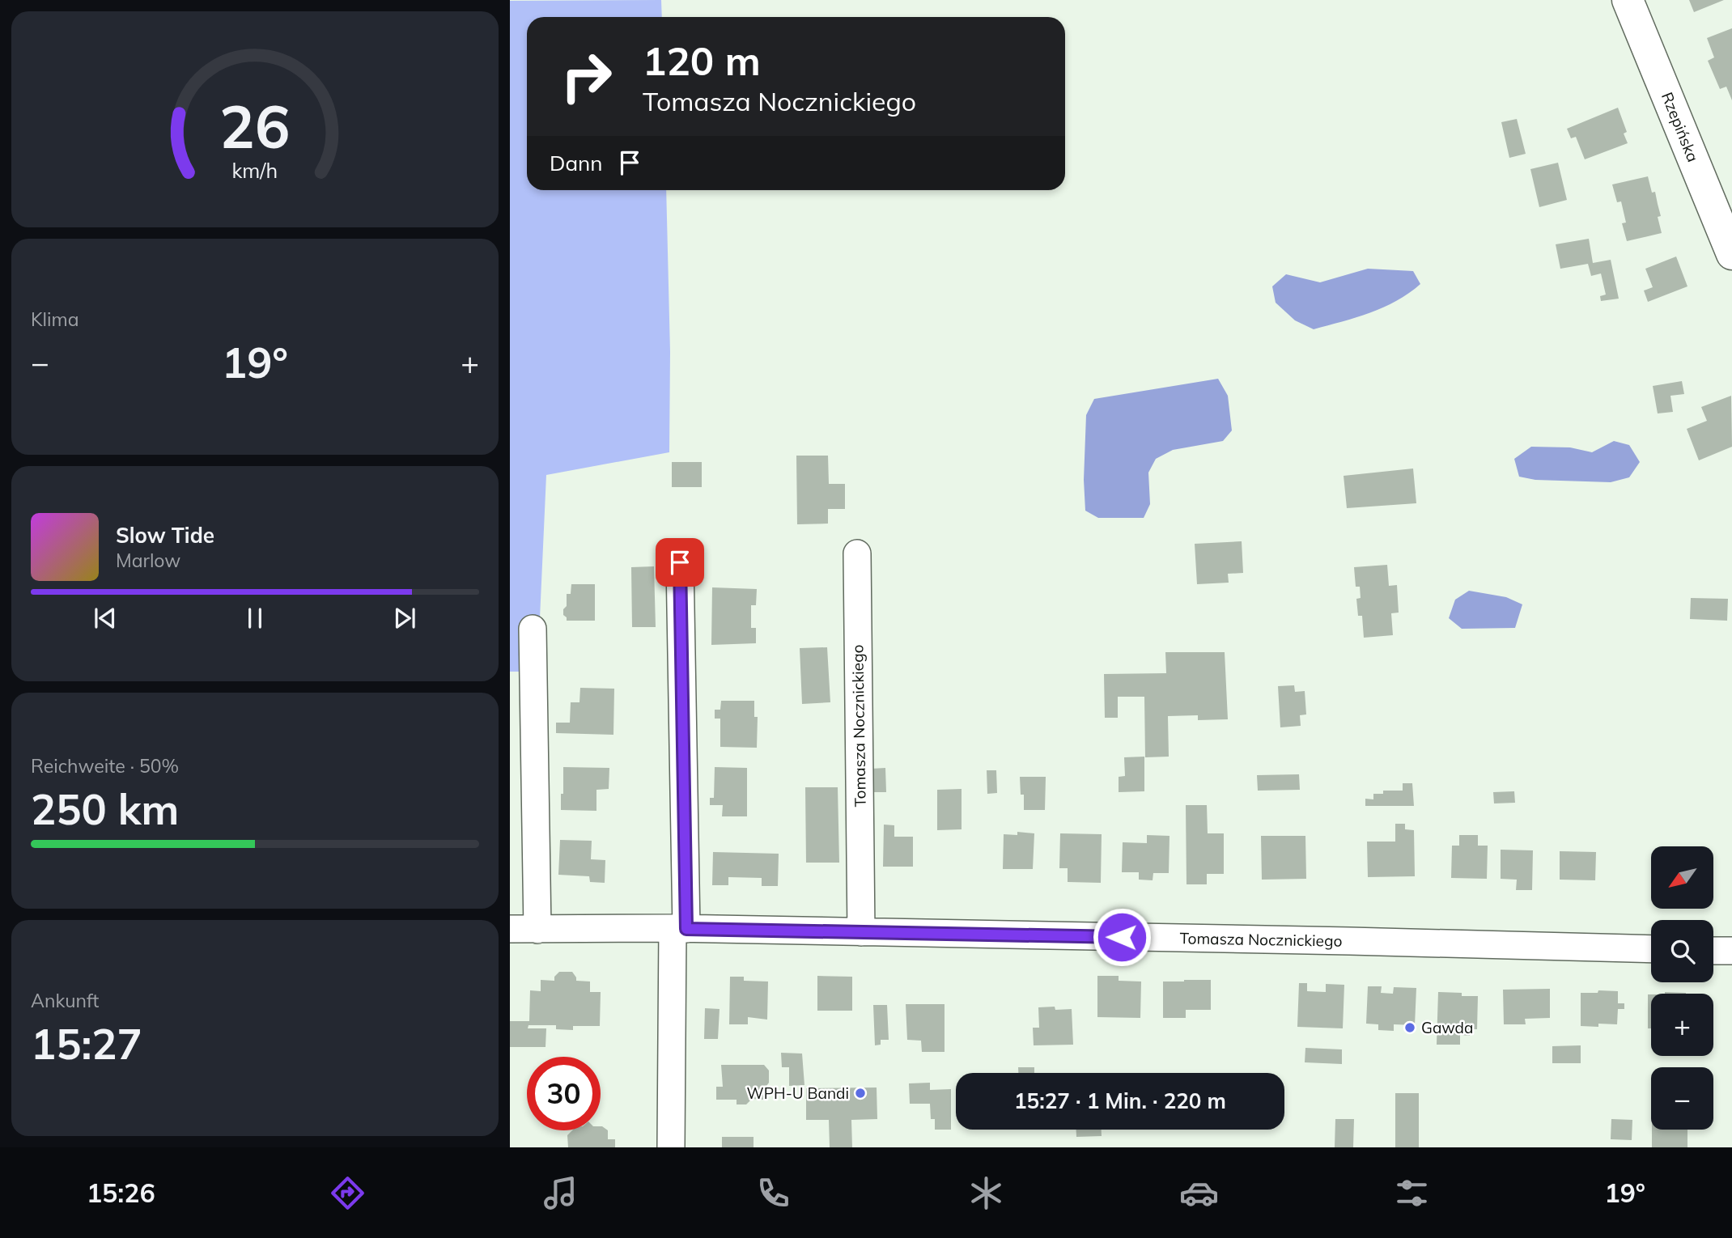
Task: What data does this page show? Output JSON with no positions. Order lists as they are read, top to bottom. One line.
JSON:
{"streets":{"street":["Rzepińska","Tomasza Nocznickiego"]},"places":["Gawda","WPH-U Bandi"],"north":"bottom left","page":{"turn":["120 m","Tomasza Nocznickiego"],"then":"Dann","tile":["Klima",["Reichweite · 50%","250 km"],["Ankunft","15:27"]],"heat":["−","19°","+"],"song":["Slow Tide","Marlow"],"map_buttons":["+","−"],"limit":"30","trip":"15:27 · 1 Min. · 220 m","tabs":["15:26","19°"],"gauge":["26","km/h"]}}
